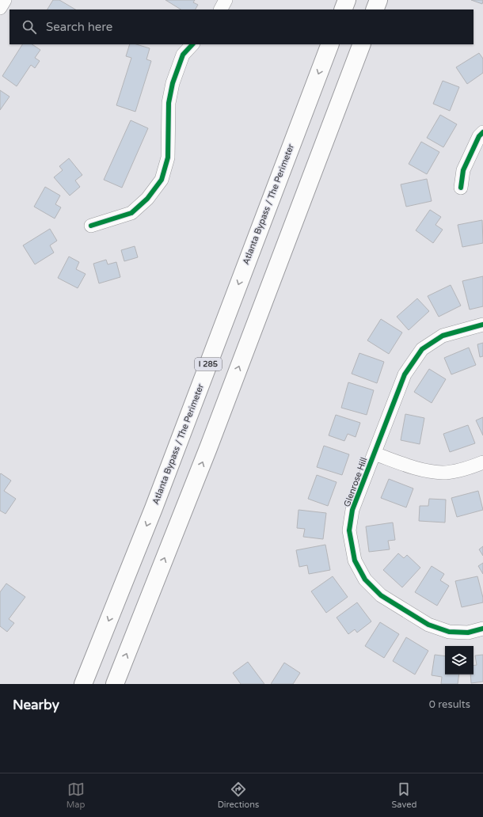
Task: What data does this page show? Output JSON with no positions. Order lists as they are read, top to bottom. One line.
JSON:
{"streets":{"highway":["Atlanta Bypass / The Perimeter","I 285"],"street":["Glenrose Hill"]},"page":{"search":"Search here","heading":["Nearby","0 results"],"nav":["Map","Directions","Saved"]}}
